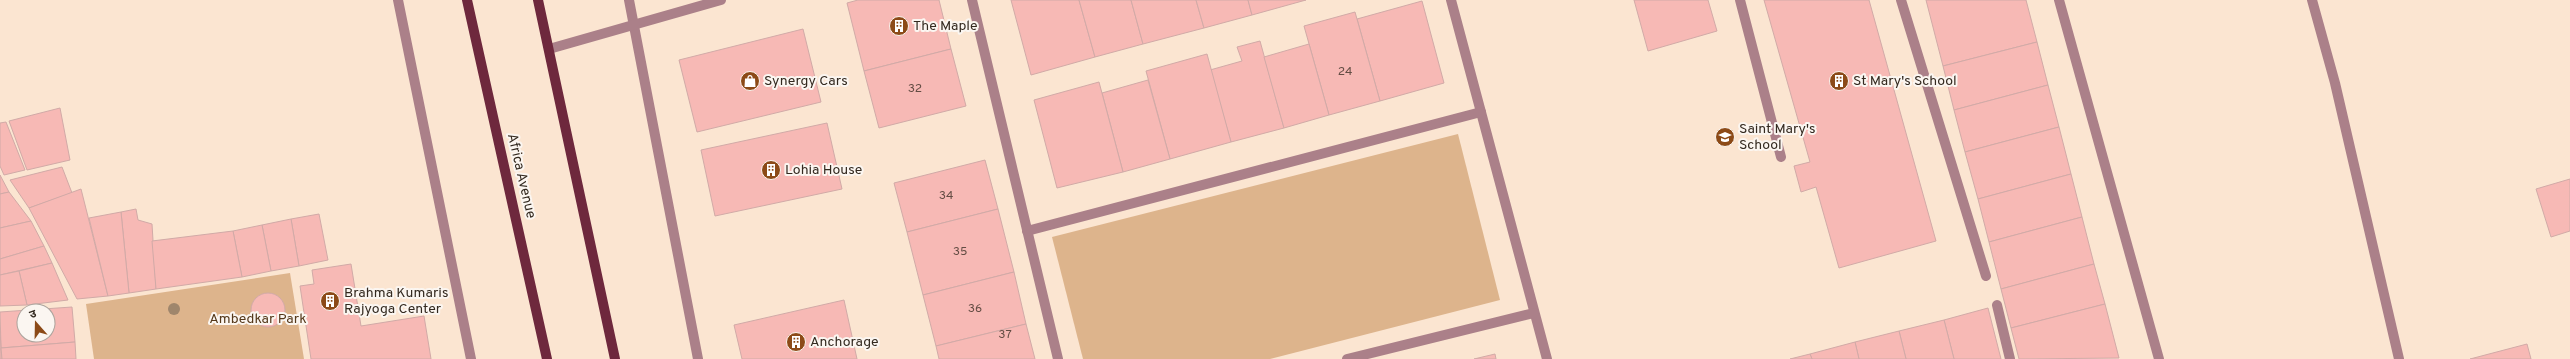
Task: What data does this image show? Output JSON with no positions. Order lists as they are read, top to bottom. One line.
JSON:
{"streets":{"main road":["Africa Avenue"]},"parks":["Ambedkar Park"],"places":{"building":["The Maple","St Mary's School","Lohia House","Brahma Kumaris Rajyoga Center","Anchorage"],"shop":["Synergy Cars"],"school or university":["Saint Mary's School"]},"house_numbers":["24","32","34","35","36","37"],"north":"top"}
